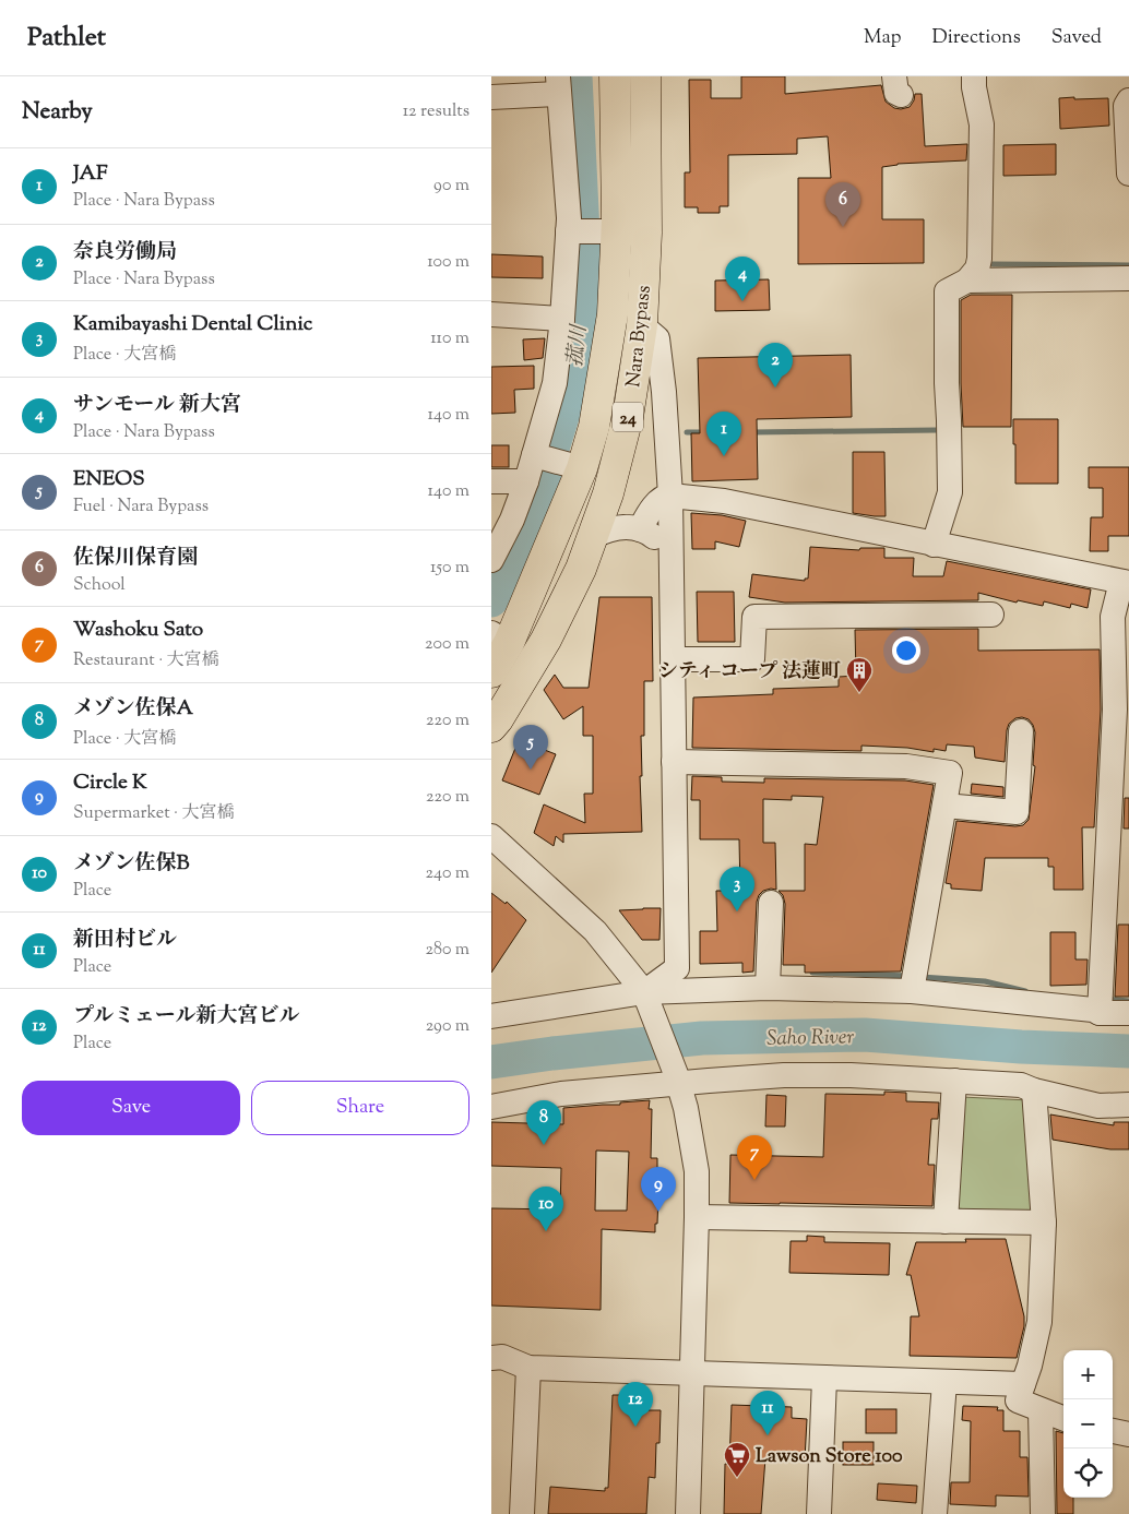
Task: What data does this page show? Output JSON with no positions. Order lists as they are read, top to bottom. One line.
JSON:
{"streets":{"highway":["Nara Bypass","24"]},"water":["菰川","Saho River"],"places":{"building":["シティ コープ 法蓮町"],"supermarket":["Lawson Store 100"]},"page":{"header":"Pathlet","nav":["Map","Directions","Saved"],"heading":["Nearby","12 results"],"list":[{"mark":"1","name":"JAF","note":"Place · Nara Bypass","value":"90 m"},{"mark":"2","name":"奈良労働局","note":"Place · Nara Bypass","value":"100 m"},{"mark":"3","name":"Kamibayashi Dental Clinic","note":"Place · 大宮橋","value":"110 m"},{"mark":"4","name":"サンモール 新大宮","note":"Place · Nara Bypass","value":"140 m"},{"mark":"5","name":"ENEOS","note":"Fuel · Nara Bypass","value":"140 m"},{"mark":"6","name":"佐保川保育園","note":"School","value":"150 m"},{"mark":"7","name":"Washoku Sato","note":"Restaurant · 大宮橋","value":"200 m"},{"mark":"8","name":"メゾン佐保A","note":"Place · 大宮橋","value":"220 m"},{"mark":"9","name":"Circle K","note":"Supermarket · 大宮橋","value":"220 m"},{"mark":"10","name":"メゾン佐保B","note":"Place","value":"240 m"},{"mark":"11","name":"新田村ビル","note":"Place","value":"280 m"},{"mark":"12","name":"プルミェール新大宮ビル","note":"Place","value":"290 m"}],"pins":["6","4","2","1","5","3","8","7","9","10","12","11"],"buttons":["Save","Share"],"map_buttons":["+","−"]}}
